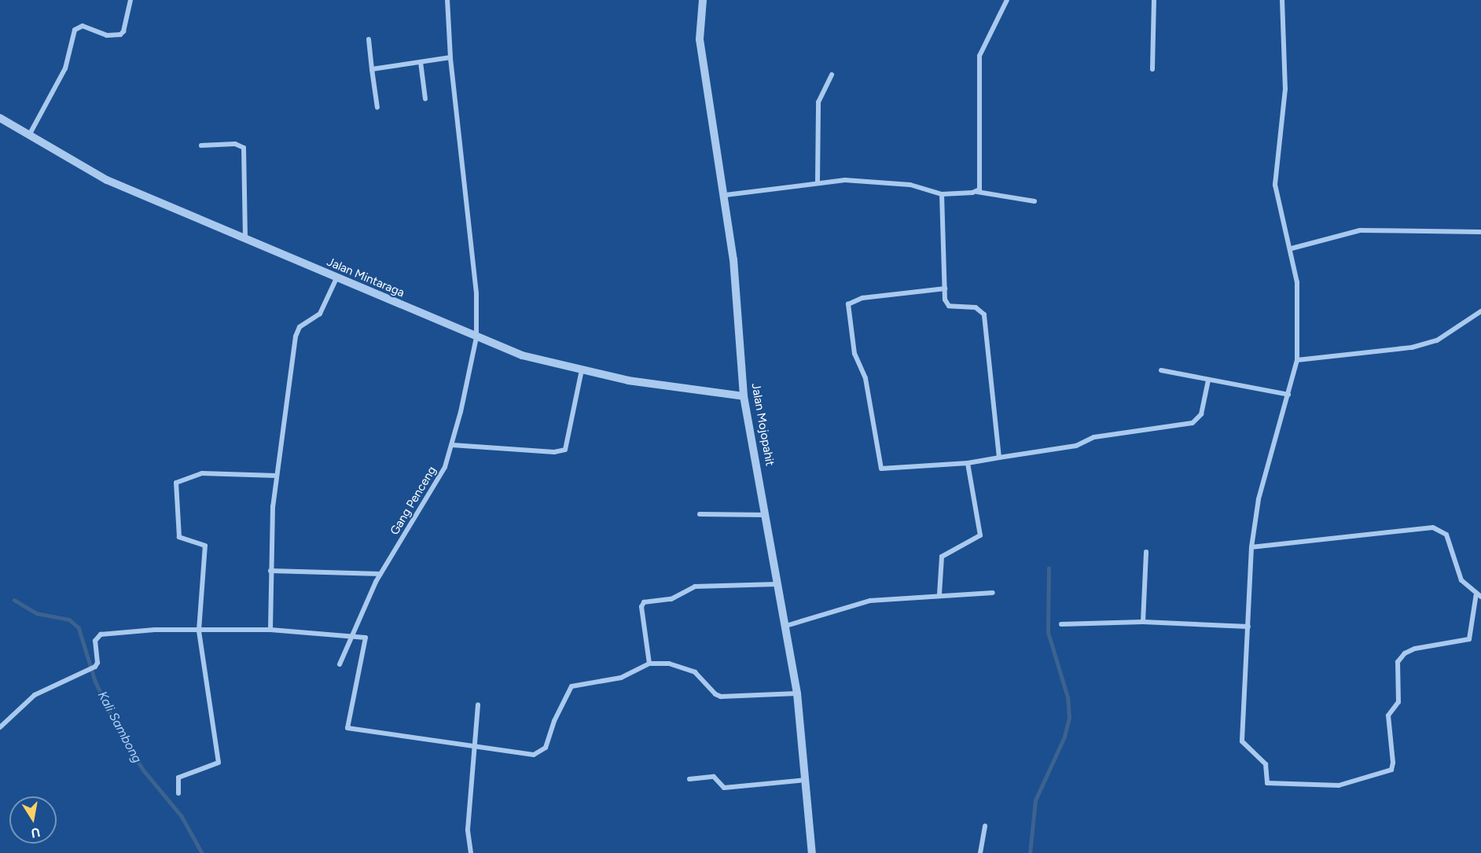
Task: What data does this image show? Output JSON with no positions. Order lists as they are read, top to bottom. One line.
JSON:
{"streets":{"street":["Jalan Mintaraga","Jalan Mojopahit","Gang Penceng"]},"crossings":[["Jalan Mintaraga","Jalan Mojopahit"],["Jalan Mintaraga","Gang Penceng"]],"water":["Kali Sambong"],"north":"bottom"}
